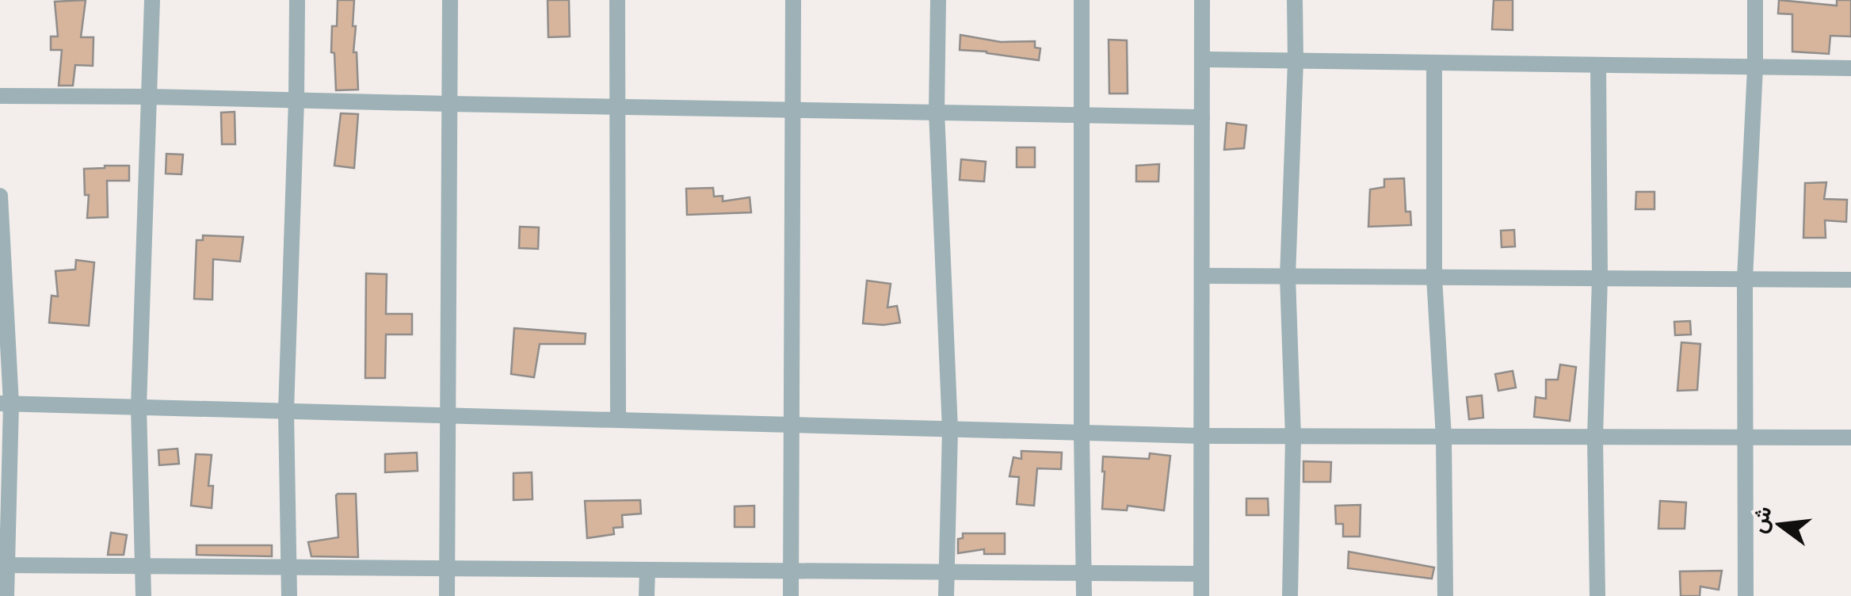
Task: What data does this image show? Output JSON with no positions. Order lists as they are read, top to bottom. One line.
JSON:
{"north":"left"}
